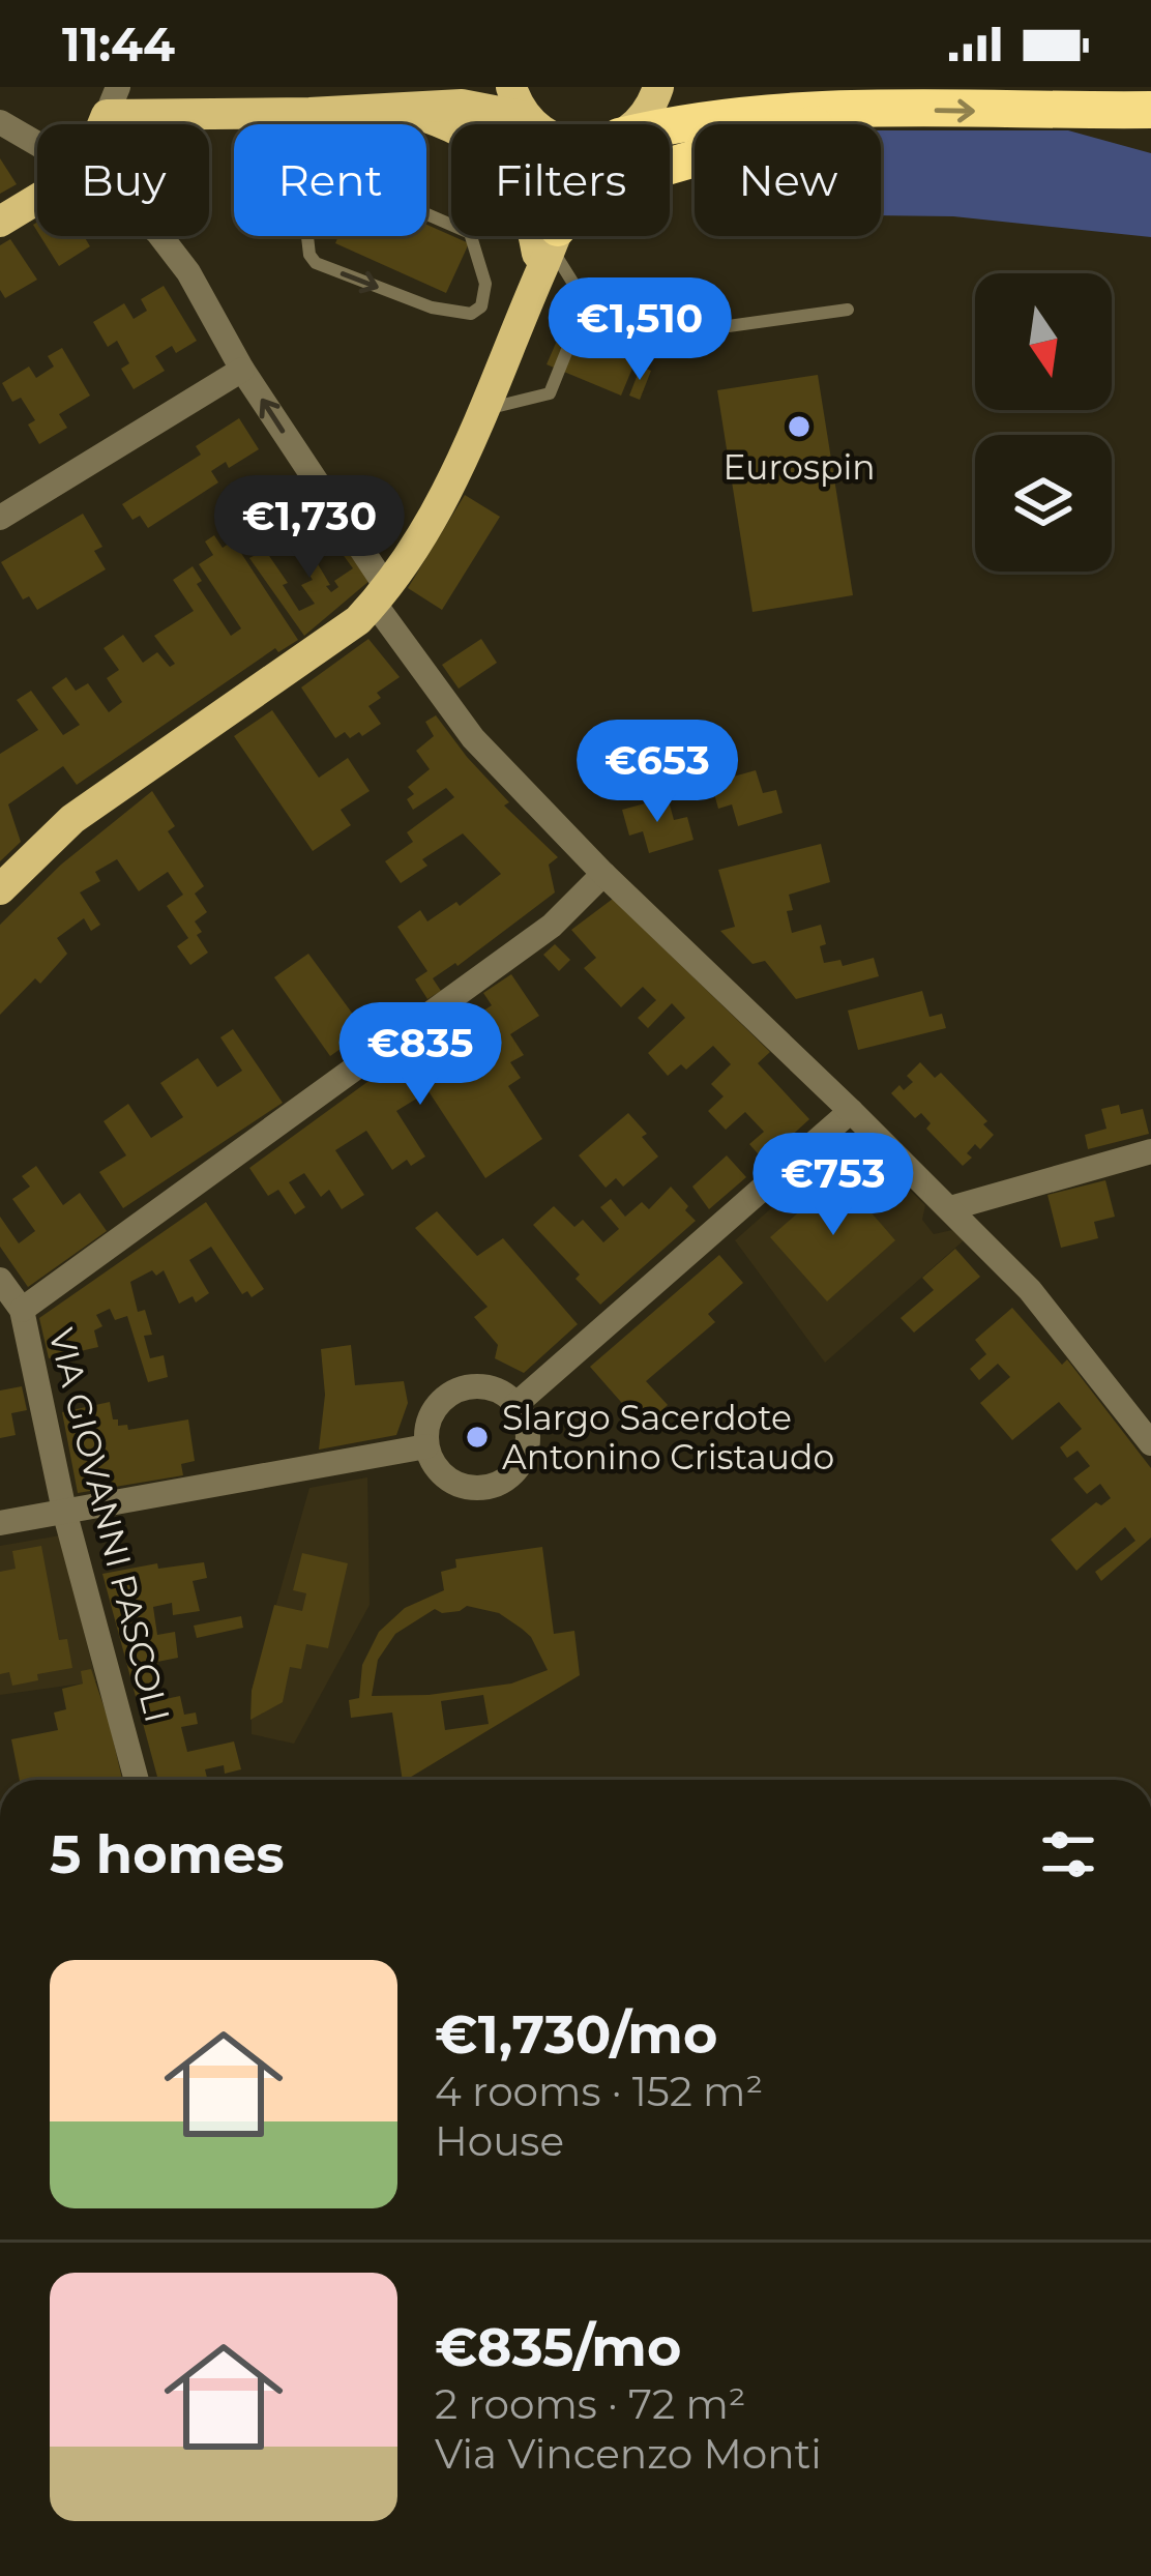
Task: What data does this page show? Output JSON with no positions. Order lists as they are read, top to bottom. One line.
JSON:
{"streets":{"street":["VIA GIOVANNI PASCOLI"]},"places":["Eurospin","Slargo Sacerdote Antonino Cristaudo"],"north":"bottom","page":{"status":"11:44","chip":["Buy","Rent","Filters","New"],"price":["€1,510","€1,730","€653","€835","€753"],"heading":"5 homes","list":[{"name":"€1,730/mo","note":"4 rooms · 152 m² · House"},{"name":"€835/mo","note":"2 rooms · 72 m² · Via Vincenzo Monti"}]}}
